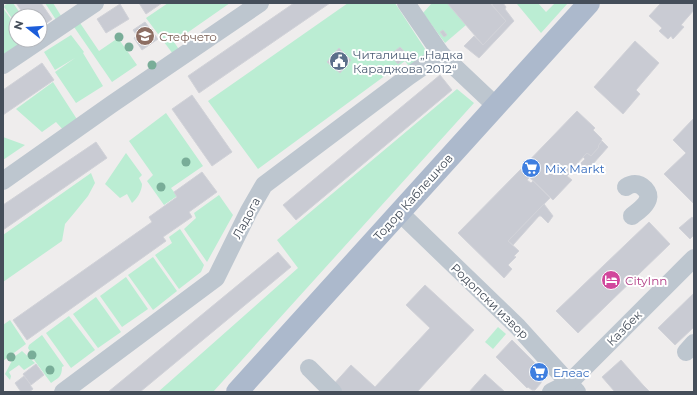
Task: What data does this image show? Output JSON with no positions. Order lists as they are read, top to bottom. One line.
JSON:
{"streets":{"main road":["Тодор Каблешков"],"street":["Ладога","Родопски извор","Казбек"]},"crossings":[["Тодор Каблешков","Родопски извор"],["Родопски извор","Казбек"]],"places":{"school or university":["Стефчето"],"public building":["Читалище „Надка Караджова 2012“"],"supermarket":["Mix Markt","Елеас"],"hotel":["CityInn"]},"north":"left"}
